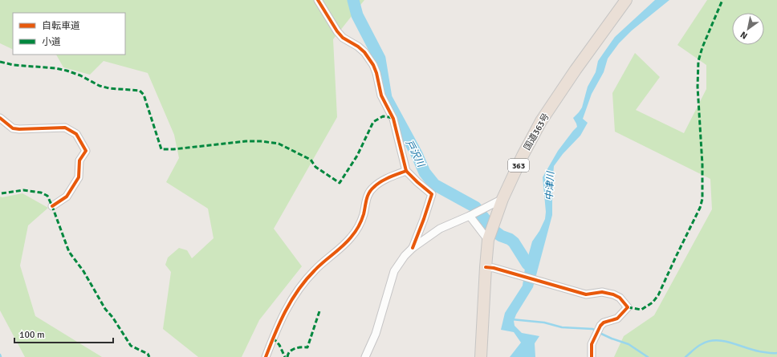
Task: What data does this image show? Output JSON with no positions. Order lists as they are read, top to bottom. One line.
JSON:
{"streets":{"highway":["国道363号","363"]},"water":["戸沢川","中津川"],"legend":["自転車道","小道"],"scale_bar":"100 m","north":"bottom left"}
